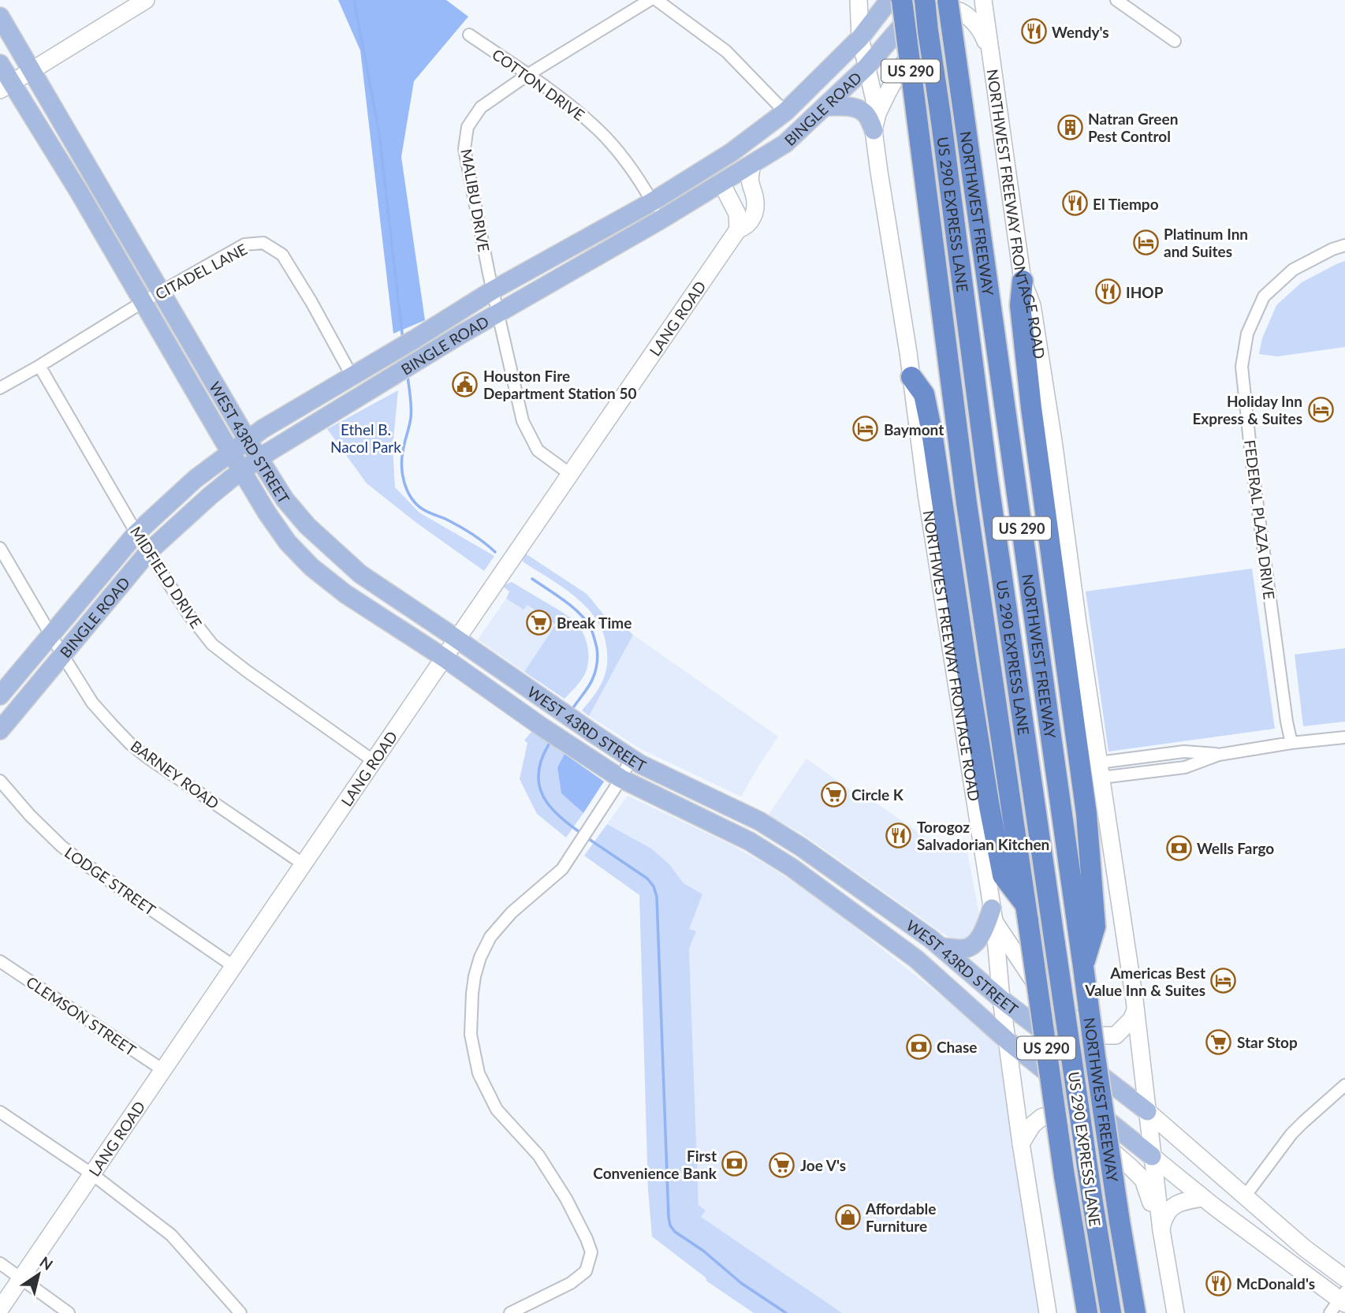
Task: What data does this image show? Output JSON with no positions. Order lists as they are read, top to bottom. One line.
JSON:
{"streets":{"highway":["US 290","NORTHWEST FREEWAY","US 290 EXPRESS LANE"],"main road":["BINGLE ROAD","NORTHWEST FREEWAY FRONTAGE ROAD","LANG ROAD","WEST 43RD STREET"],"street":["COTTON DRIVE","MALIBU DRIVE","CITADEL LANE","FEDERAL PLAZA DRIVE","MIDFIELD DRIVE","BARNEY ROAD","LODGE STREET","CLEMSON STREET"]},"crossings":[["COTTON DRIVE","BINGLE ROAD"],["COTTON DRIVE","MALIBU DRIVE"],["BINGLE ROAD","MALIBU DRIVE"],["BINGLE ROAD","NORTHWEST FREEWAY FRONTAGE ROAD"],["BINGLE ROAD","US 290 EXPRESS LANE"],["BINGLE ROAD","CITADEL LANE"],["BINGLE ROAD","LANG ROAD"],["BINGLE ROAD","WEST 43RD STREET"],["BINGLE ROAD","MIDFIELD DRIVE"],["BINGLE ROAD","BARNEY ROAD"],["MALIBU DRIVE","LANG ROAD"],["NORTHWEST FREEWAY FRONTAGE ROAD","WEST 43RD STREET"],["CITADEL LANE","WEST 43RD STREET"],["CITADEL LANE","MIDFIELD DRIVE"],["LANG ROAD","WEST 43RD STREET"],["LANG ROAD","MIDFIELD DRIVE"],["LANG ROAD","BARNEY ROAD"],["LANG ROAD","LODGE STREET"],["LANG ROAD","CLEMSON STREET"]],"parks":["Ethel B. Nacol Park"],"places":{"restaurant":["Wendy's","El Tiempo","IHOP","Torogoz Salvadorian Kitchen","McDonald's"],"building":["Natran Green Pest Control"],"hotel":["Platinum Inn and Suites","Holiday Inn Express & Suites","Baymont","Americas Best Value Inn & Suites"],"public building":["Houston Fire Department Station 50"],"supermarket":["Break Time","Circle K","Star Stop","Joe V's"],"bank":["Wells Fargo","Chase","First Convenience Bank"],"shop":["Affordable Furniture"]},"north":"top right"}
